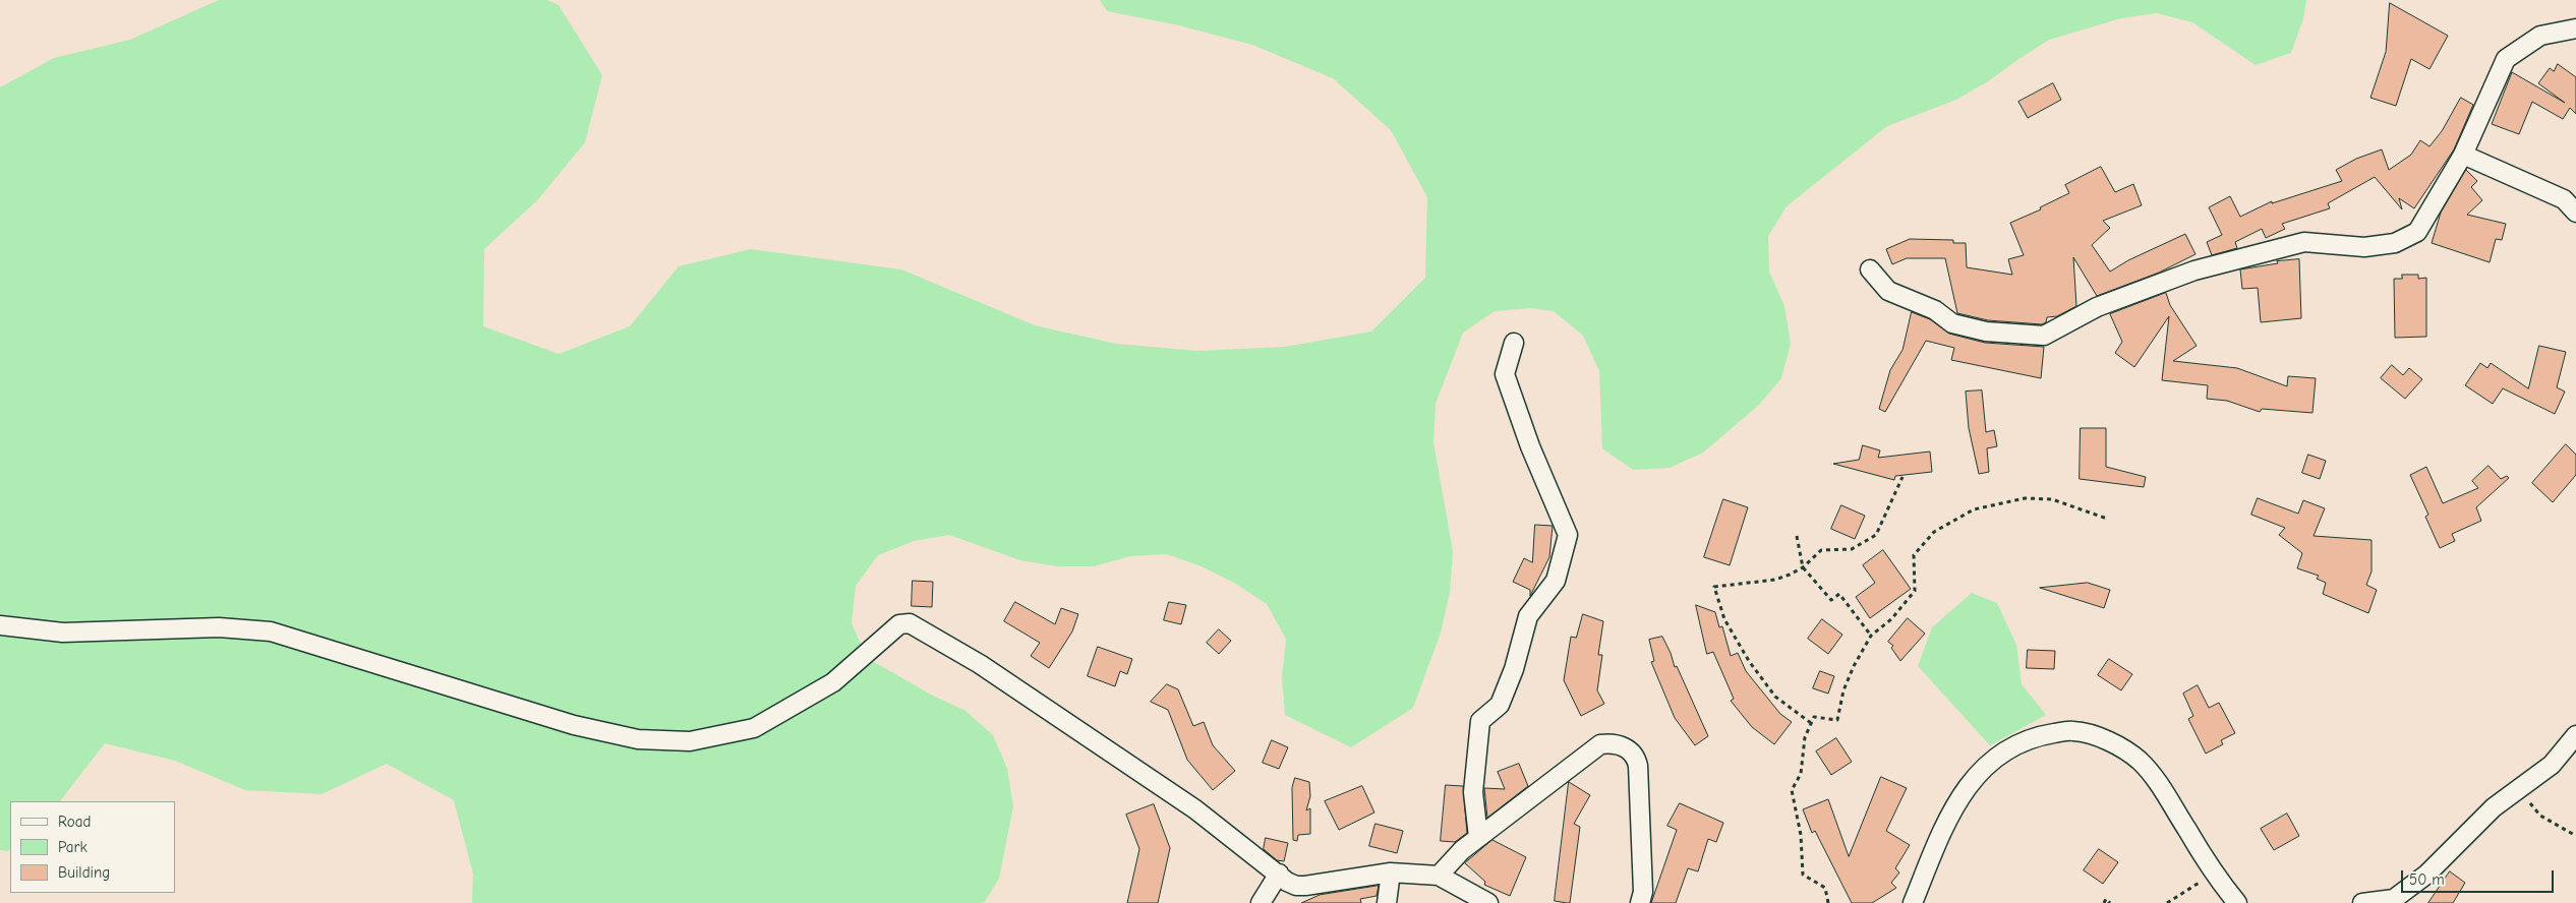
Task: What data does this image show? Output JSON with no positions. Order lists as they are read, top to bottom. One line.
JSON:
{"legend":["Road","Park","Building"],"scale_bar":"50 m"}
